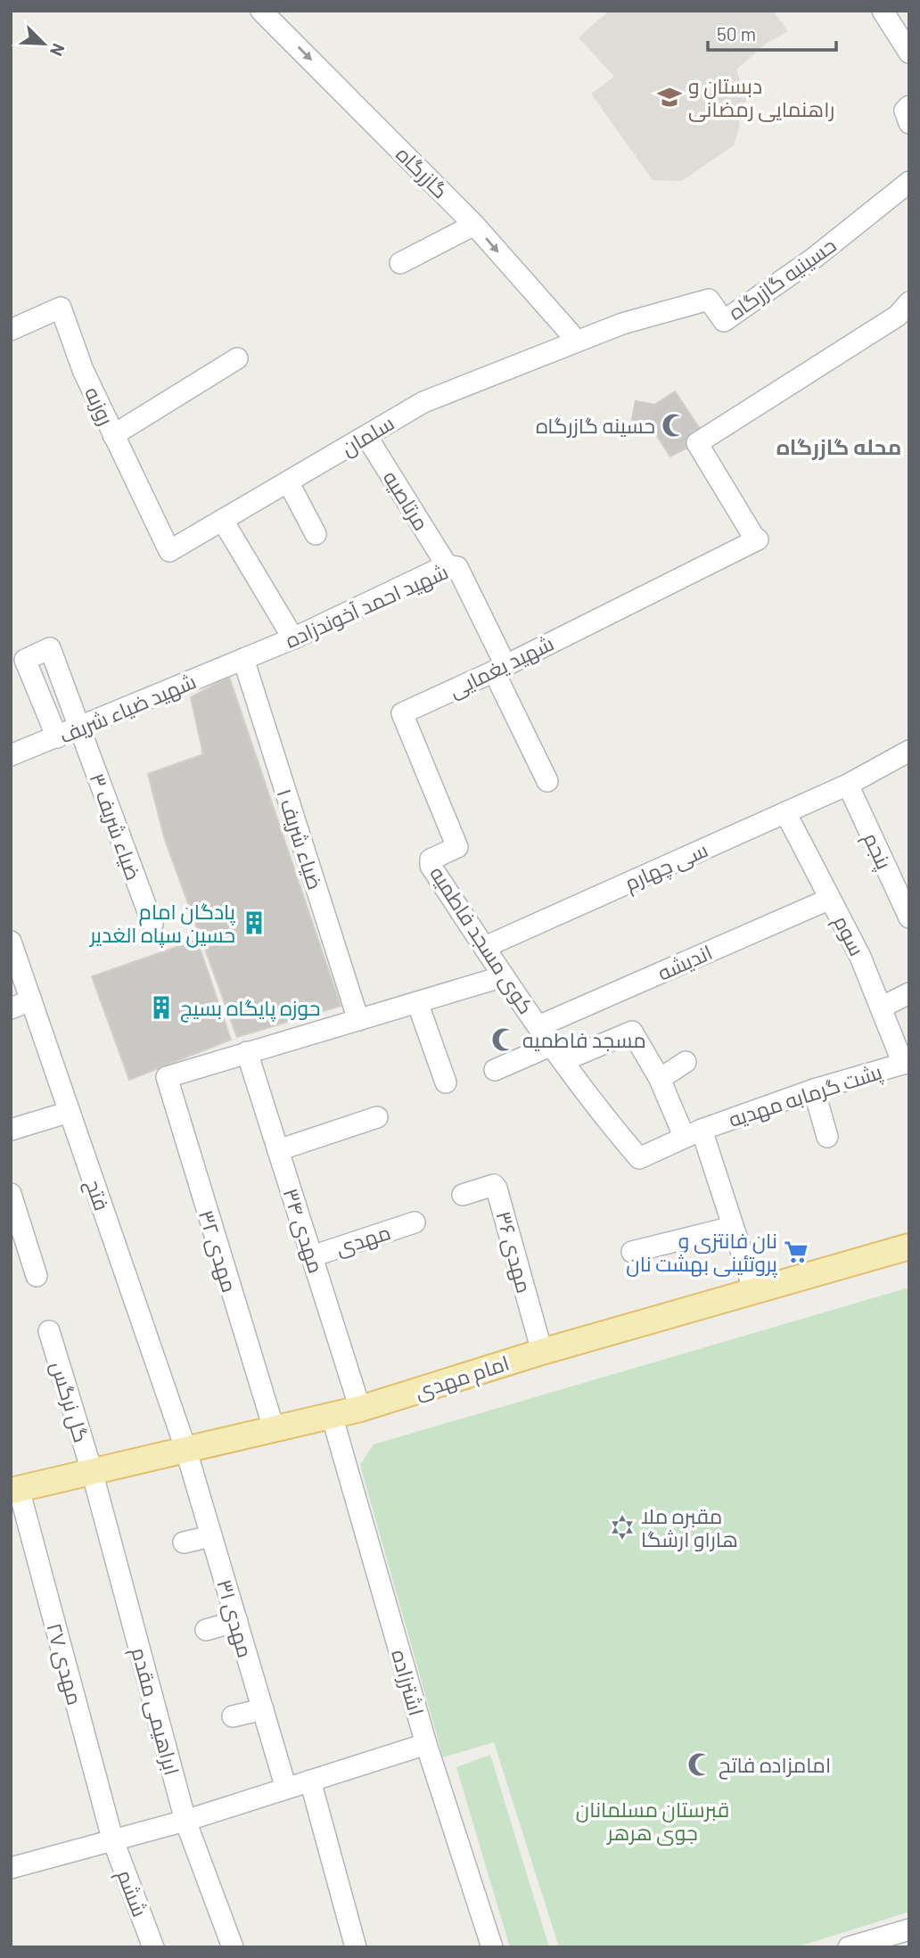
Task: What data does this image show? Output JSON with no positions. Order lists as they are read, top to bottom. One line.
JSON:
{"streets":{"main road":["امام مهدی"],"street":["گازرگاه","حسینیه گازرگاه","روزبه","سلمان","مرتاصیه","شهید احمد آخوندزاده","شهید یغمایی","شهید ضیاء شریف","ضیاء شریف ۳","ضیاء شریف ۱","پنجم","سی چهارم","سوم","کوی مسجد فاطمیه","اندیشه","پشت گرمابه مهدیه","فتح","مهدی ۳۴","مهدی","مهدی ۳۲","مهدی ۳۶","گل نرگس","مهدی ۳۱","مهدی ۲۷","اشترزاده","ابراهیمی مقدم","ششم"]},"crossings":[["گازرگاه","حسینیه گازرگاه"],["گازرگاه","سلمان"],["حسینیه گازرگاه","سلمان"],["روزبه","سلمان"],["سلمان","مرتاصیه"],["مرتاصیه","شهید احمد آخوندزاده"],["شهید احمد آخوندزاده","شهید یغمایی"],["شهید احمد آخوندزاده","شهید ضیاء شریف"],["شهید احمد آخوندزاده","ضیاء شریف ۱"],["شهید یغمایی","کوی مسجد فاطمیه"],["شهید ضیاء شریف","ضیاء شریف ۳"],["شهید ضیاء شریف","ضیاء شریف ۱"],["پنجم","سی چهارم"],["سی چهارم","سوم"],["سی چهارم","کوی مسجد فاطمیه"],["سوم","اندیشه"],["سوم","پشت گرمابه مهدیه"],["کوی مسجد فاطمیه","اندیشه"],["کوی مسجد فاطمیه","پشت گرمابه مهدیه"],["فتح","امام مهدی"],["فتح","مهدی ۳۱"],["مهدی ۳۴","مهدی"],["مهدی ۳۴","مهدی ۳۲"],["مهدی ۳۴","امام مهدی"],["مهدی ۳۲","امام مهدی"],["مهدی ۳۶","امام مهدی"],["امام مهدی","گل نرگس"],["امام مهدی","مهدی ۳۱"],["امام مهدی","مهدی ۲۷"],["امام مهدی","اشترزاده"],["امام مهدی","ابراهیمی مقدم"],["گل نرگس","ابراهیمی مقدم"],["مهدی ۲۷","ششم"]],"one_way":["گازرگاه"],"districts":["محله گازرگاه"],"parks":["قبرستان مسلمانان جوی هرهر"],"places":{"school or university":["دبستان و راهنمایی رمضانی"],"mosque":["حسینه گازرگاه","مسجد فاطمیه","امامزاده فاتح"],"building":["پادگان امام حسین سپاه الغدیر","حوزه پایگاه بسیج"],"supermarket":["نان فانتزی و پروتئینی بهشت نان"],"synagogue":["مقبره ملا هاراو ارشگا"]},"scale_bar":"50 m","north":"bottom right"}
